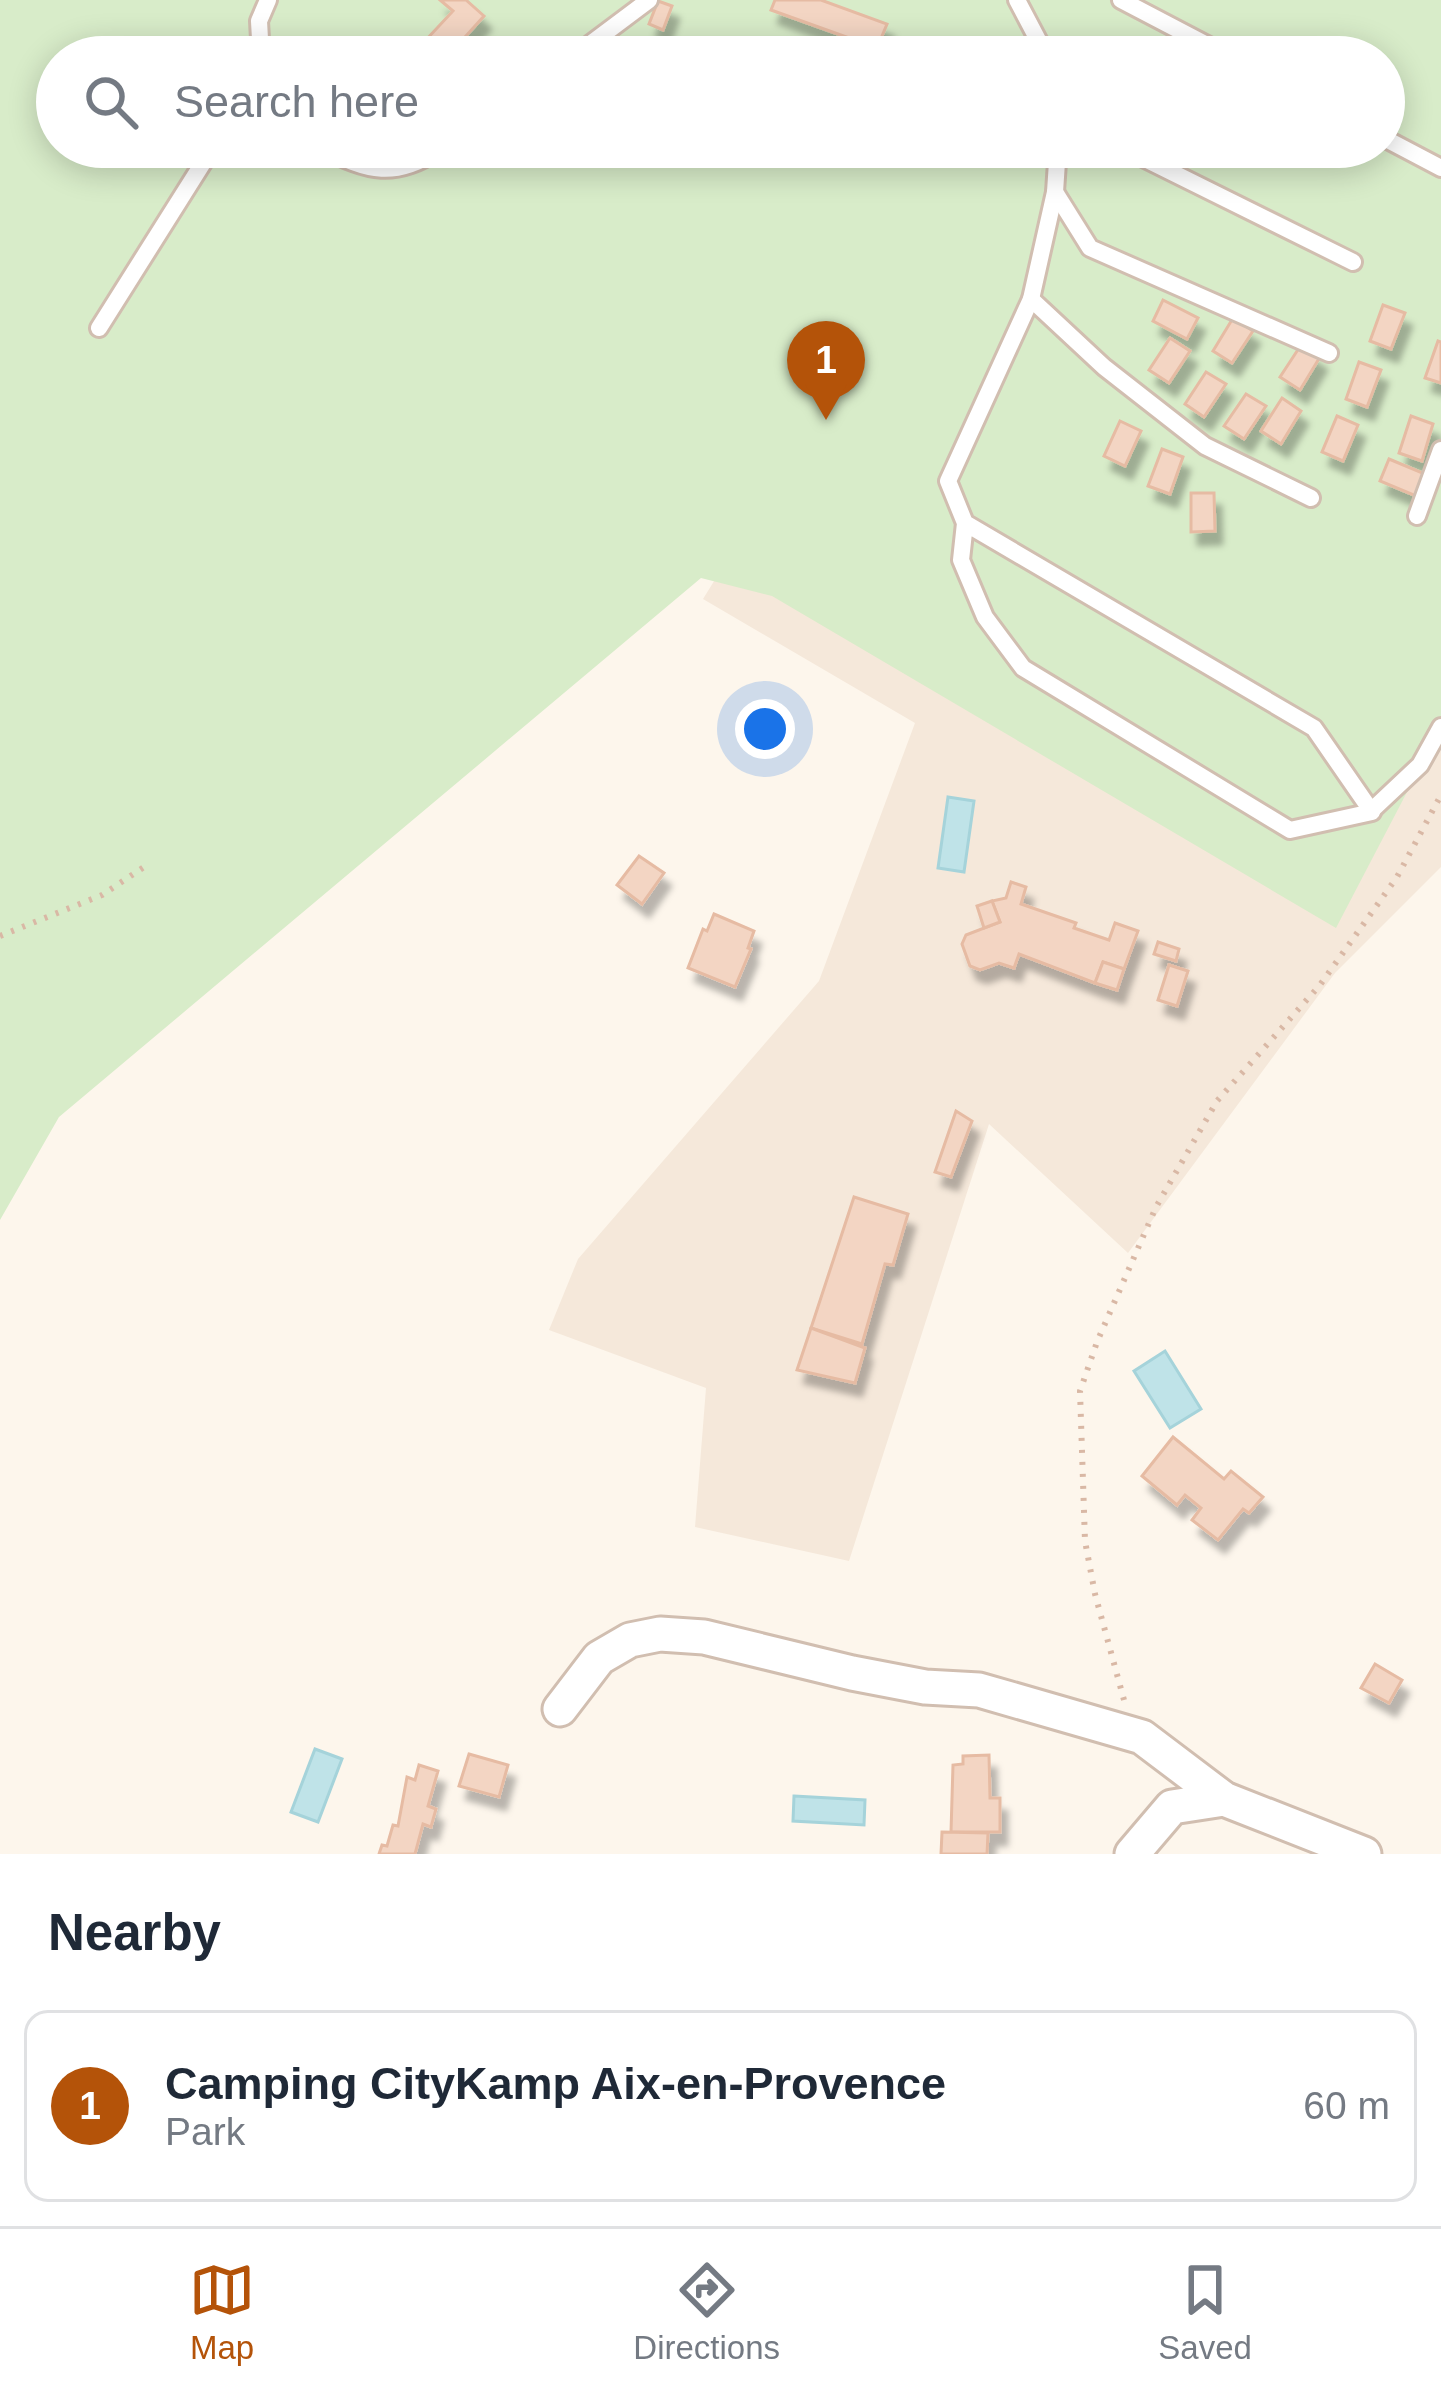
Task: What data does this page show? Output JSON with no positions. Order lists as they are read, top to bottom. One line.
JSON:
{"page":{"search":"Search here","pins":"1","heading":"Nearby","list":[{"mark":"1","name":"Camping CityKamp Aix-en-Provence","note":"Park","value":"60 m"}],"nav":["Map","Directions","Saved"]}}
